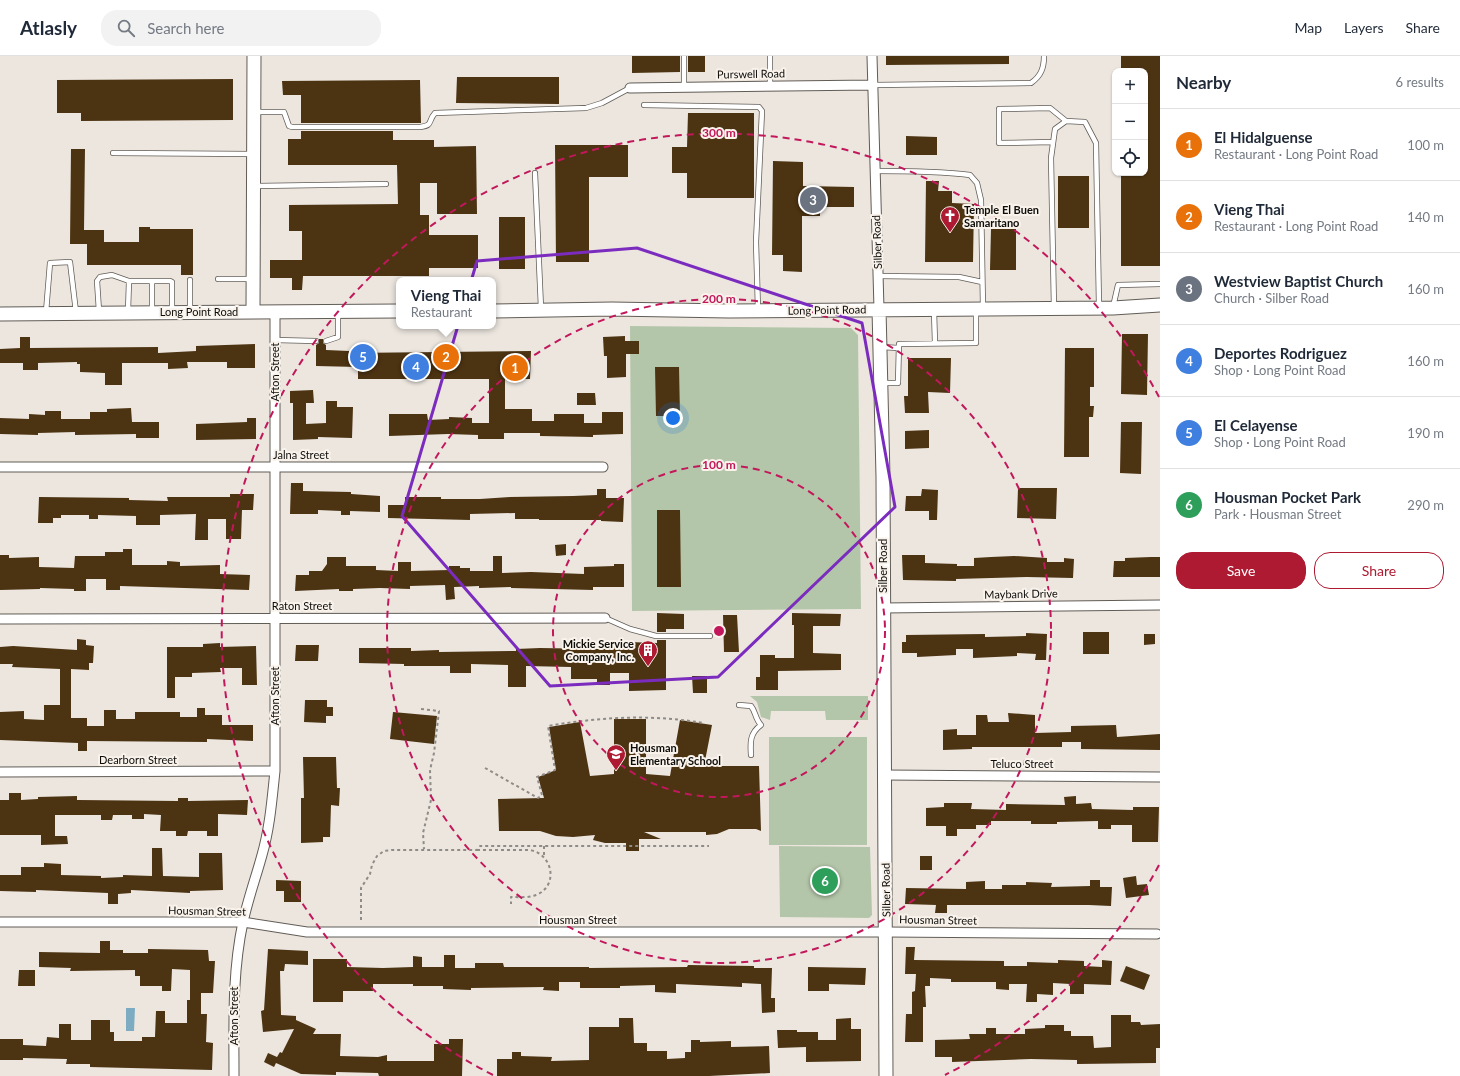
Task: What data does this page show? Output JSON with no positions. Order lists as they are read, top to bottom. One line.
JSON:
{"streets":{"main road":["Silber Road","Long Point Road"],"street":["Purswell Road","Afton Street","Jalna Street","Maybank Drive","Raton Street","Dearborn Street","Teluco Street","Housman Street"]},"crossings":[["Purswell Road","Silber Road"],["Silber Road","Long Point Road"],["Silber Road","Maybank Drive"],["Silber Road","Teluco Street"],["Silber Road","Housman Street"],["Long Point Road","Afton Street"],["Afton Street","Jalna Street"],["Afton Street","Raton Street"],["Afton Street","Dearborn Street"],["Afton Street","Housman Street"]],"places":{"church":["Temple El Buen Samaritano"],"building":["Mickie Service Company, Inc."],"school or university":["Housman Elementary School"]},"page":{"header":"Atlasly","search":"Search here","nav":["Map","Layers","Share"],"heading":["Nearby","6 results"],"map_buttons":["+","−"],"list":[{"mark":"1","name":"El Hidalguense","note":"Restaurant · Long Point Road","value":"100 m"},{"mark":"2","name":"Vieng Thai","note":"Restaurant · Long Point Road","value":"140 m"},{"mark":"3","name":"Westview Baptist Church","note":"Church · Silber Road","value":"160 m"},{"mark":"4","name":"Deportes Rodriguez","note":"Shop · Long Point Road","value":"160 m"},{"mark":"5","name":"El Celayense","note":"Shop · Long Point Road","value":"190 m"},{"mark":"6","name":"Housman Pocket Park","note":"Park · Housman Street","value":"290 m"}],"pins":["3","2","5","4","1","6"],"popup":["Vieng Thai","Restaurant"],"buttons":["Save","Share"]},"rings":["300 m","200 m","100 m"]}
